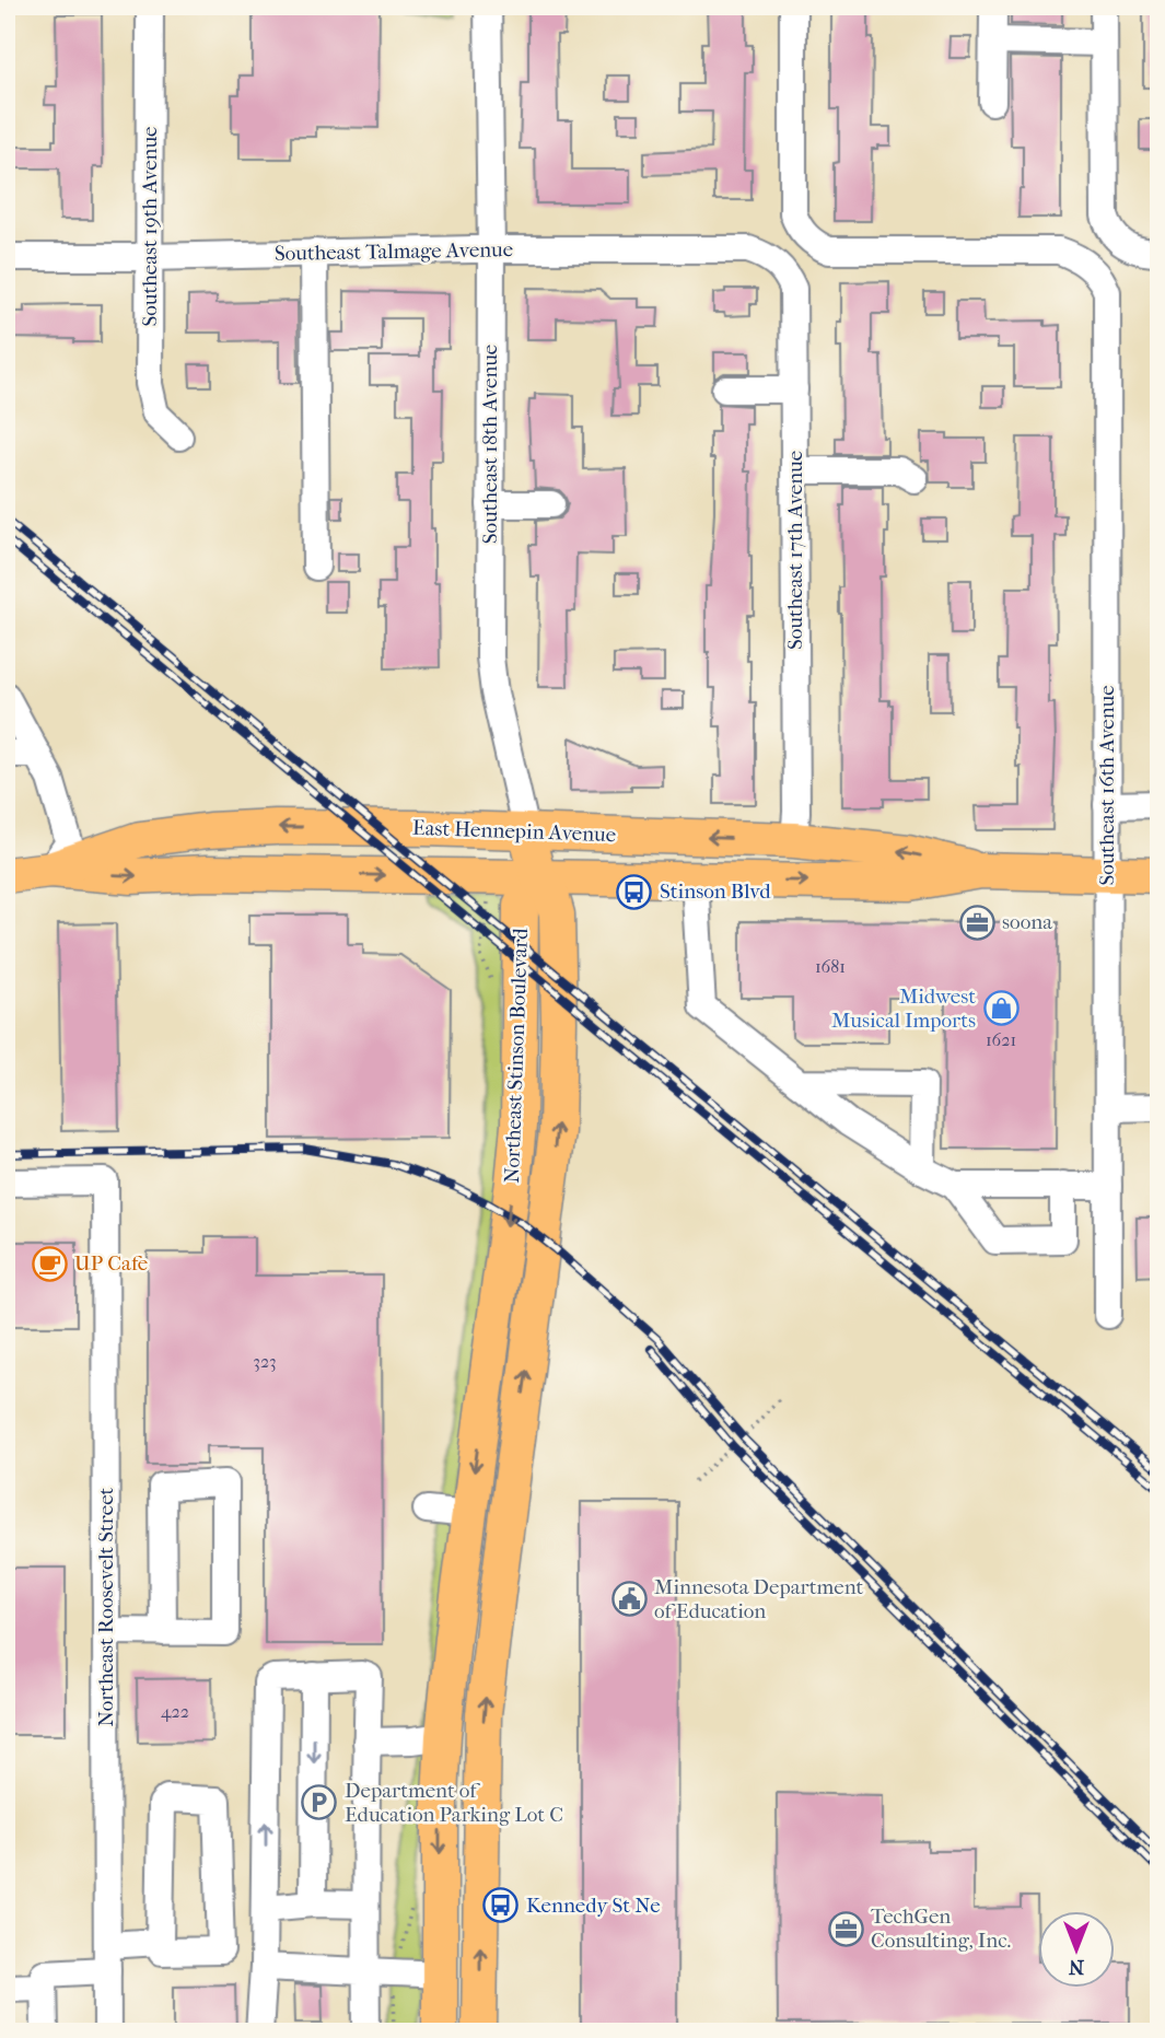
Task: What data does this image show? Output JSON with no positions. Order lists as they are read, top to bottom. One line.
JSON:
{"streets":{"main road":["Southeast 18th Avenue","East Hennepin Avenue","Northeast Stinson Boulevard"],"street":["Southeast 19th Avenue","Southeast Talmage Avenue","Southeast 17th Avenue","Southeast 16th Avenue","Northeast Roosevelt Street"]},"crossings":[["Southeast 19th Avenue","Southeast Talmage Avenue"],["Southeast Talmage Avenue","Southeast 18th Avenue"],["Southeast Talmage Avenue","Southeast 17th Avenue"],["Southeast 18th Avenue","East Hennepin Avenue"],["Southeast 18th Avenue","Northeast Stinson Boulevard"],["Southeast 17th Avenue","East Hennepin Avenue"],["Southeast 16th Avenue","East Hennepin Avenue"],["East Hennepin Avenue","Northeast Stinson Boulevard"]],"places":{"bus stop":["Stinson Blvd","Kennedy St Ne"],"office":["soona","TechGen Consulting, Inc."],"shop":["Midwest Musical Imports"],"cafe":["UP Cafe"],"public building":["Minnesota Department of Education"],"parking":["Department of Education Parking Lot C"]},"house_numbers":["1681","1621","323","422"],"north":"bottom"}
